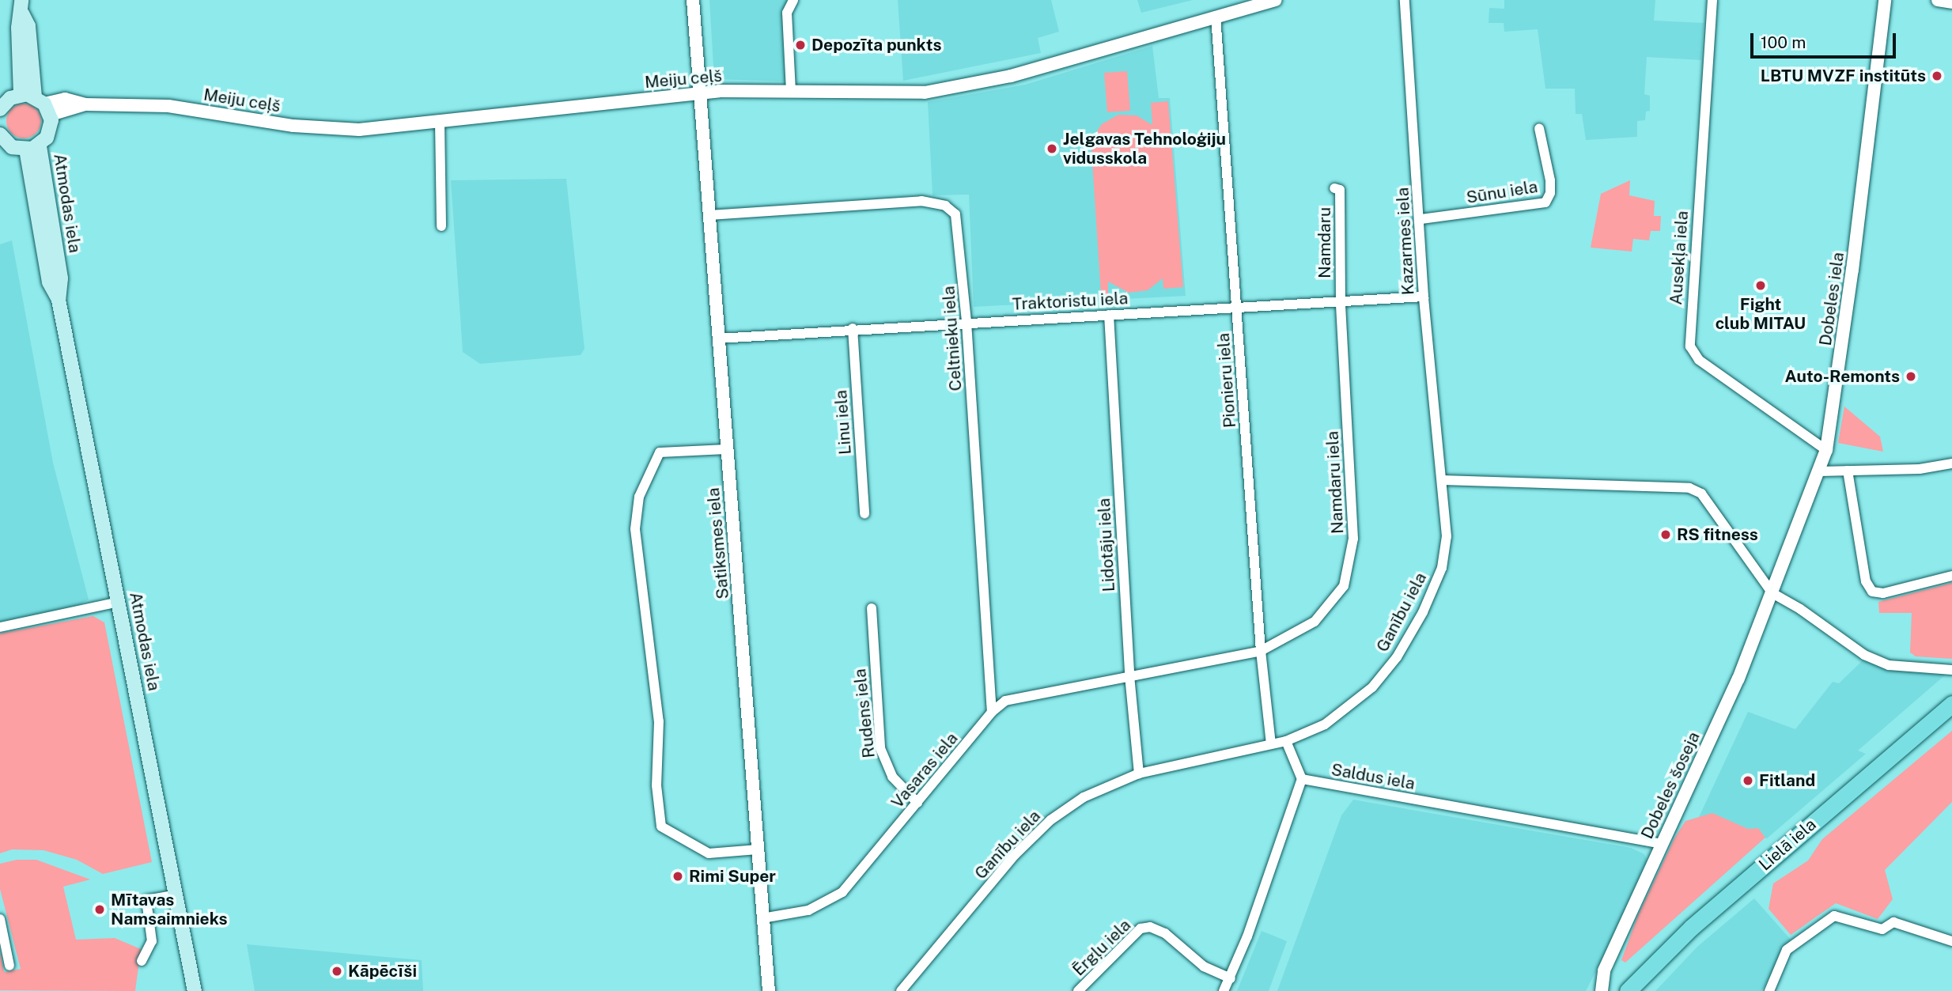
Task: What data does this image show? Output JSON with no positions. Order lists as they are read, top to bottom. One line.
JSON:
{"streets":{"main road":["Atmodas iela","Lielā iela"],"street":["Meiju ceļš","Sūnu iela","Kazarmes iela","Namdaru","Ausekļa iela","Dobeles iela","Traktoristu iela","Celtnieku iela","Pionieru iela","Linu iela","Namdaru iela","Satiksmes iela","Lidotāju iela","Ganību iela","Rudens iela","Vasaras iela","Saldus iela","Dobeles šoseja","Ērgļu iela"]},"crossings":[["Meiju ceļš","Pionieru iela"],["Meiju ceļš","Satiksmes iela"],["Sūnu iela","Kazarmes iela"],["Kazarmes iela","Traktoristu iela"],["Kazarmes iela","Ganību iela"],["Namdaru","Traktoristu iela"],["Namdaru","Namdaru iela"],["Ausekļa iela","Dobeles iela"],["Dobeles iela","Dobeles šoseja"],["Traktoristu iela","Celtnieku iela"],["Traktoristu iela","Pionieru iela"],["Traktoristu iela","Linu iela"],["Traktoristu iela","Namdaru iela"],["Traktoristu iela","Satiksmes iela"],["Traktoristu iela","Lidotāju iela"],["Celtnieku iela","Satiksmes iela"],["Celtnieku iela","Vasaras iela"],["Pionieru iela","Namdaru iela"],["Pionieru iela","Ganību iela"],["Namdaru iela","Lidotāju iela"],["Namdaru iela","Vasaras iela"],["Satiksmes iela","Vasaras iela"],["Lidotāju iela","Ganību iela"],["Lidotāju iela","Vasaras iela"],["Rudens iela","Vasaras iela"],["Saldus iela","Dobeles šoseja"]],"places":["Depozīta punkts","LBTU MVZF institūts","Jelgavas Tehnoloģiju vidusskola","Fight club MITAU","Auto-Remonts","RS fitness","Fitland","Rimi Super","Mītavas Namsaimnieks","Kāpēcīši"],"scale_bar":"100 m"}
